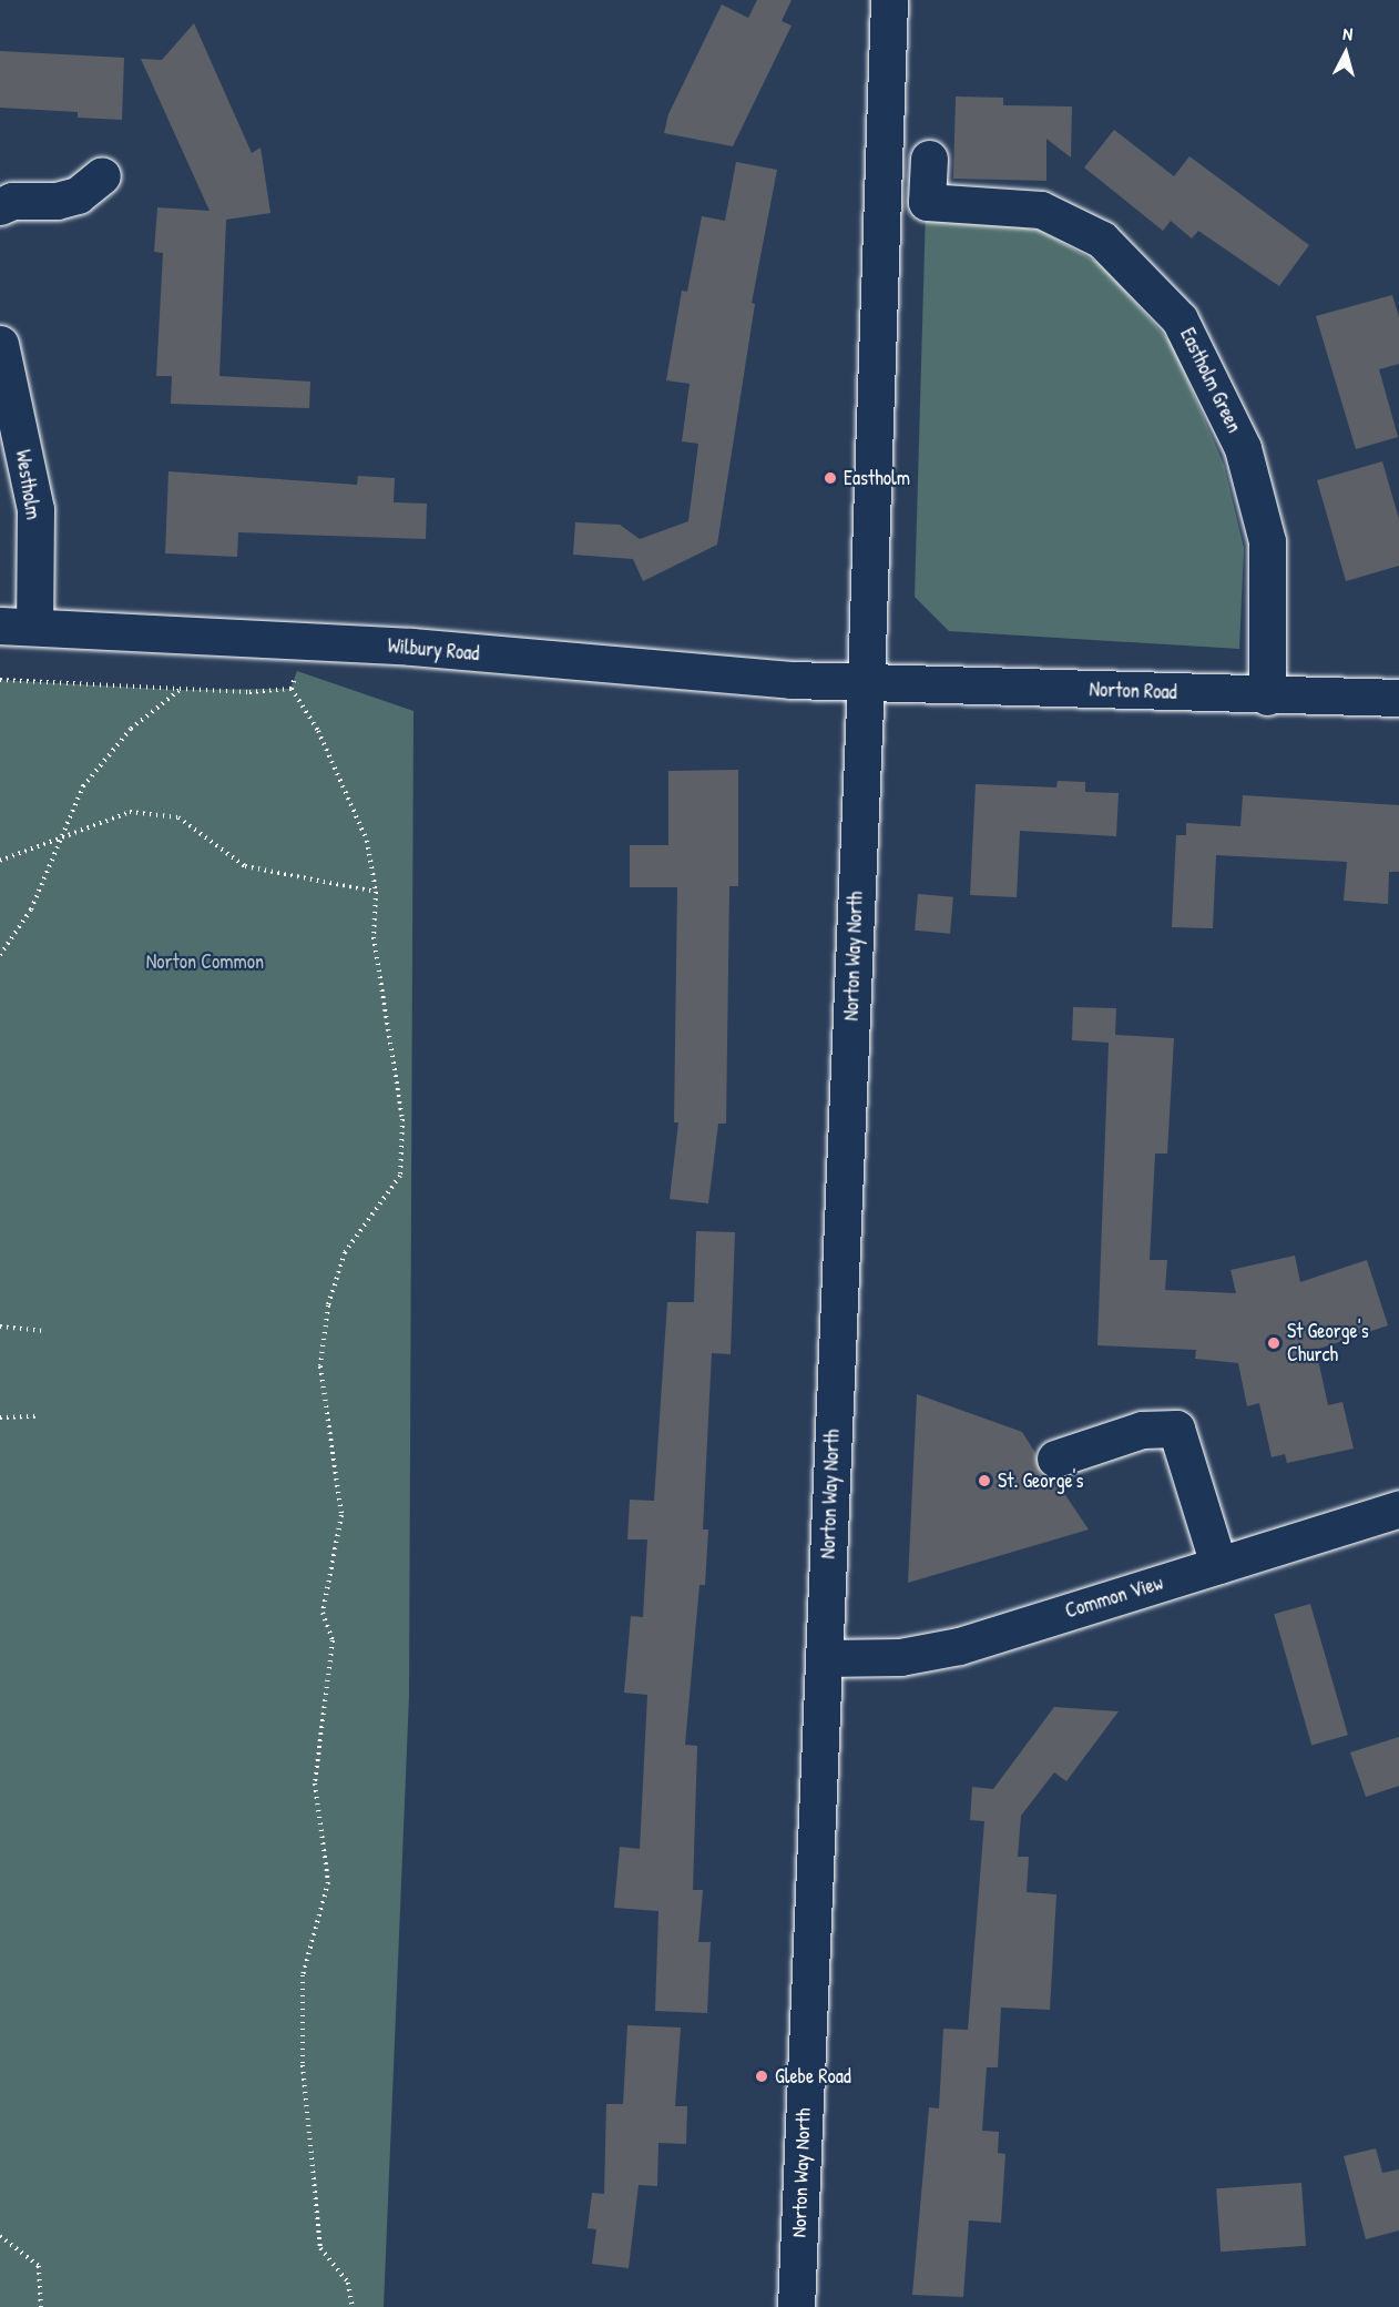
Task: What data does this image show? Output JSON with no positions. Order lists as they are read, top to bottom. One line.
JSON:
{"streets":{"street":["Eastholm Green","Westholm","Wilbury Road","Norton Road","Norton Way North","Common View"]},"crossings":[["Eastholm Green","Norton Road"],["Westholm","Wilbury Road"],["Wilbury Road","Norton Road"],["Wilbury Road","Norton Way North"],["Norton Road","Norton Way North"],["Norton Way North","Common View"]],"parks":["Norton Common"],"places":["Eastholm","St George's Church","St. George's","Glebe Road"],"north":"top"}
